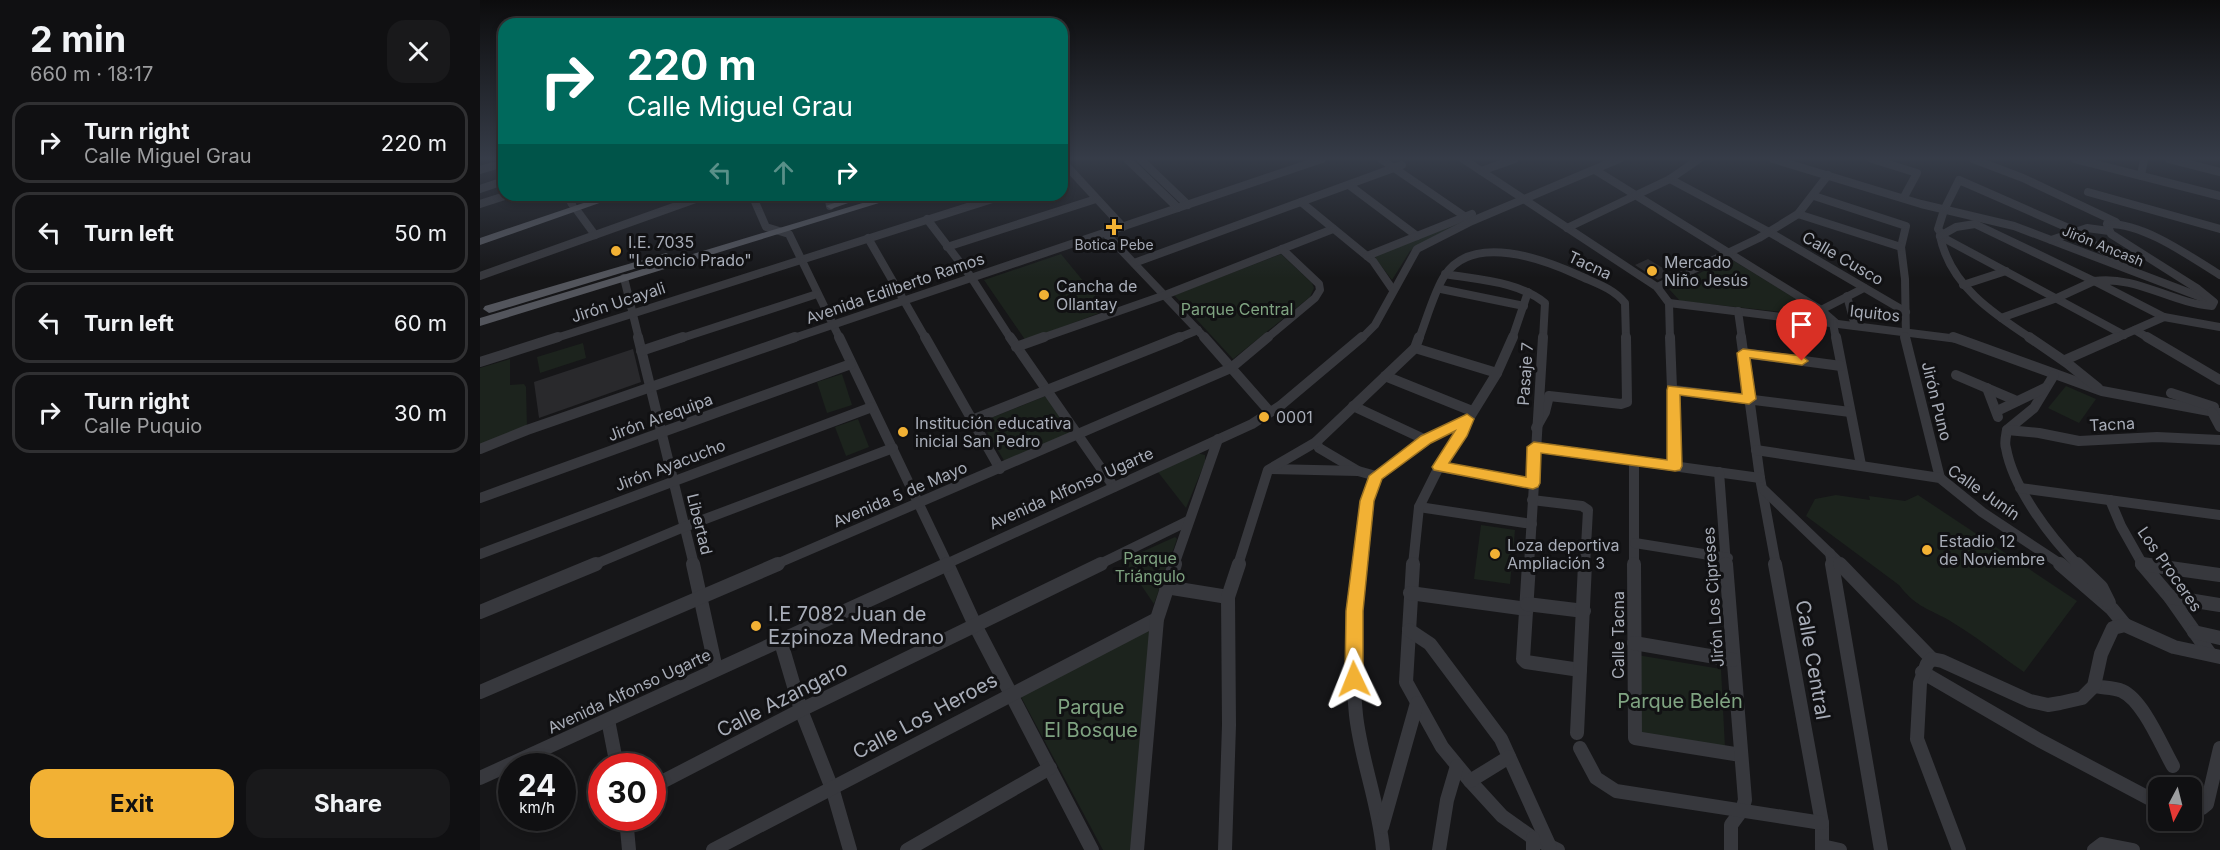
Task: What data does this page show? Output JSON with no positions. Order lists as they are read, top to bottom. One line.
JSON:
{"streets":{"street":["Jirón Ancash","Calle Cusco","Tacna","Avenida Edilberto Ramos","Jirón Ucayali","Iquitos","Pasaje 7","Jirón Puno","Jirón Arequipa","Jirón Ayacucho","Avenida Alfonso Ugarte","Calle Junín","Avenida 5 de Mayo","Libertad","Los Proceres","Jirón Los Cipreses","Calle Tacna","Calle Central","Calle Azangaro","Calle Los Heroes"]},"crossings":[["Calle Cusco","Jirón Puno"],["Tacna","Pasaje 7"],["Avenida Edilberto Ramos","Libertad"],["Jirón Ucayali","Libertad"],["Iquitos","Jirón Puno"],["Iquitos","Calle Central"],["Jirón Puno","Calle Junín"],["Jirón Arequipa","Libertad"],["Jirón Ayacucho","Libertad"],["Avenida Alfonso Ugarte","Libertad"],["Calle Junín","Los Proceres"],["Calle Junín","Calle Central"],["Avenida 5 de Mayo","Libertad"],["Jirón Los Cipreses","Calle Tacna"]],"parks":["Parque Central","Parque Triángulo","Parque Belén","Parque El Bosque"],"places":{"health":["Botica Pebe"],"other":["I.E. 7035 \"Leoncio Prado\"","Mercado Niño Jesús","Cancha de Ollantay","0001","Institución educativa inicial San Pedro","Estadio 12 de Noviembre","Loza deportiva Ampliación 3","I.E 7082 Juan de Ezpinoza Medrano"]},"north":"bottom","page":{"heading":["2 min","660 m · 18:17"],"turn":["220 m","Calle Miguel Grau"],"list":[{"name":"Turn right","note":"Calle Miguel Grau","value":"220 m"},{"name":"Turn left","value":"50 m"},{"name":"Turn left","value":"60 m"},{"name":"Turn right","note":"Calle Puquio","value":"30 m"}],"speed":"24 km/h","limit":"30","buttons":["Exit","Share"]}}
